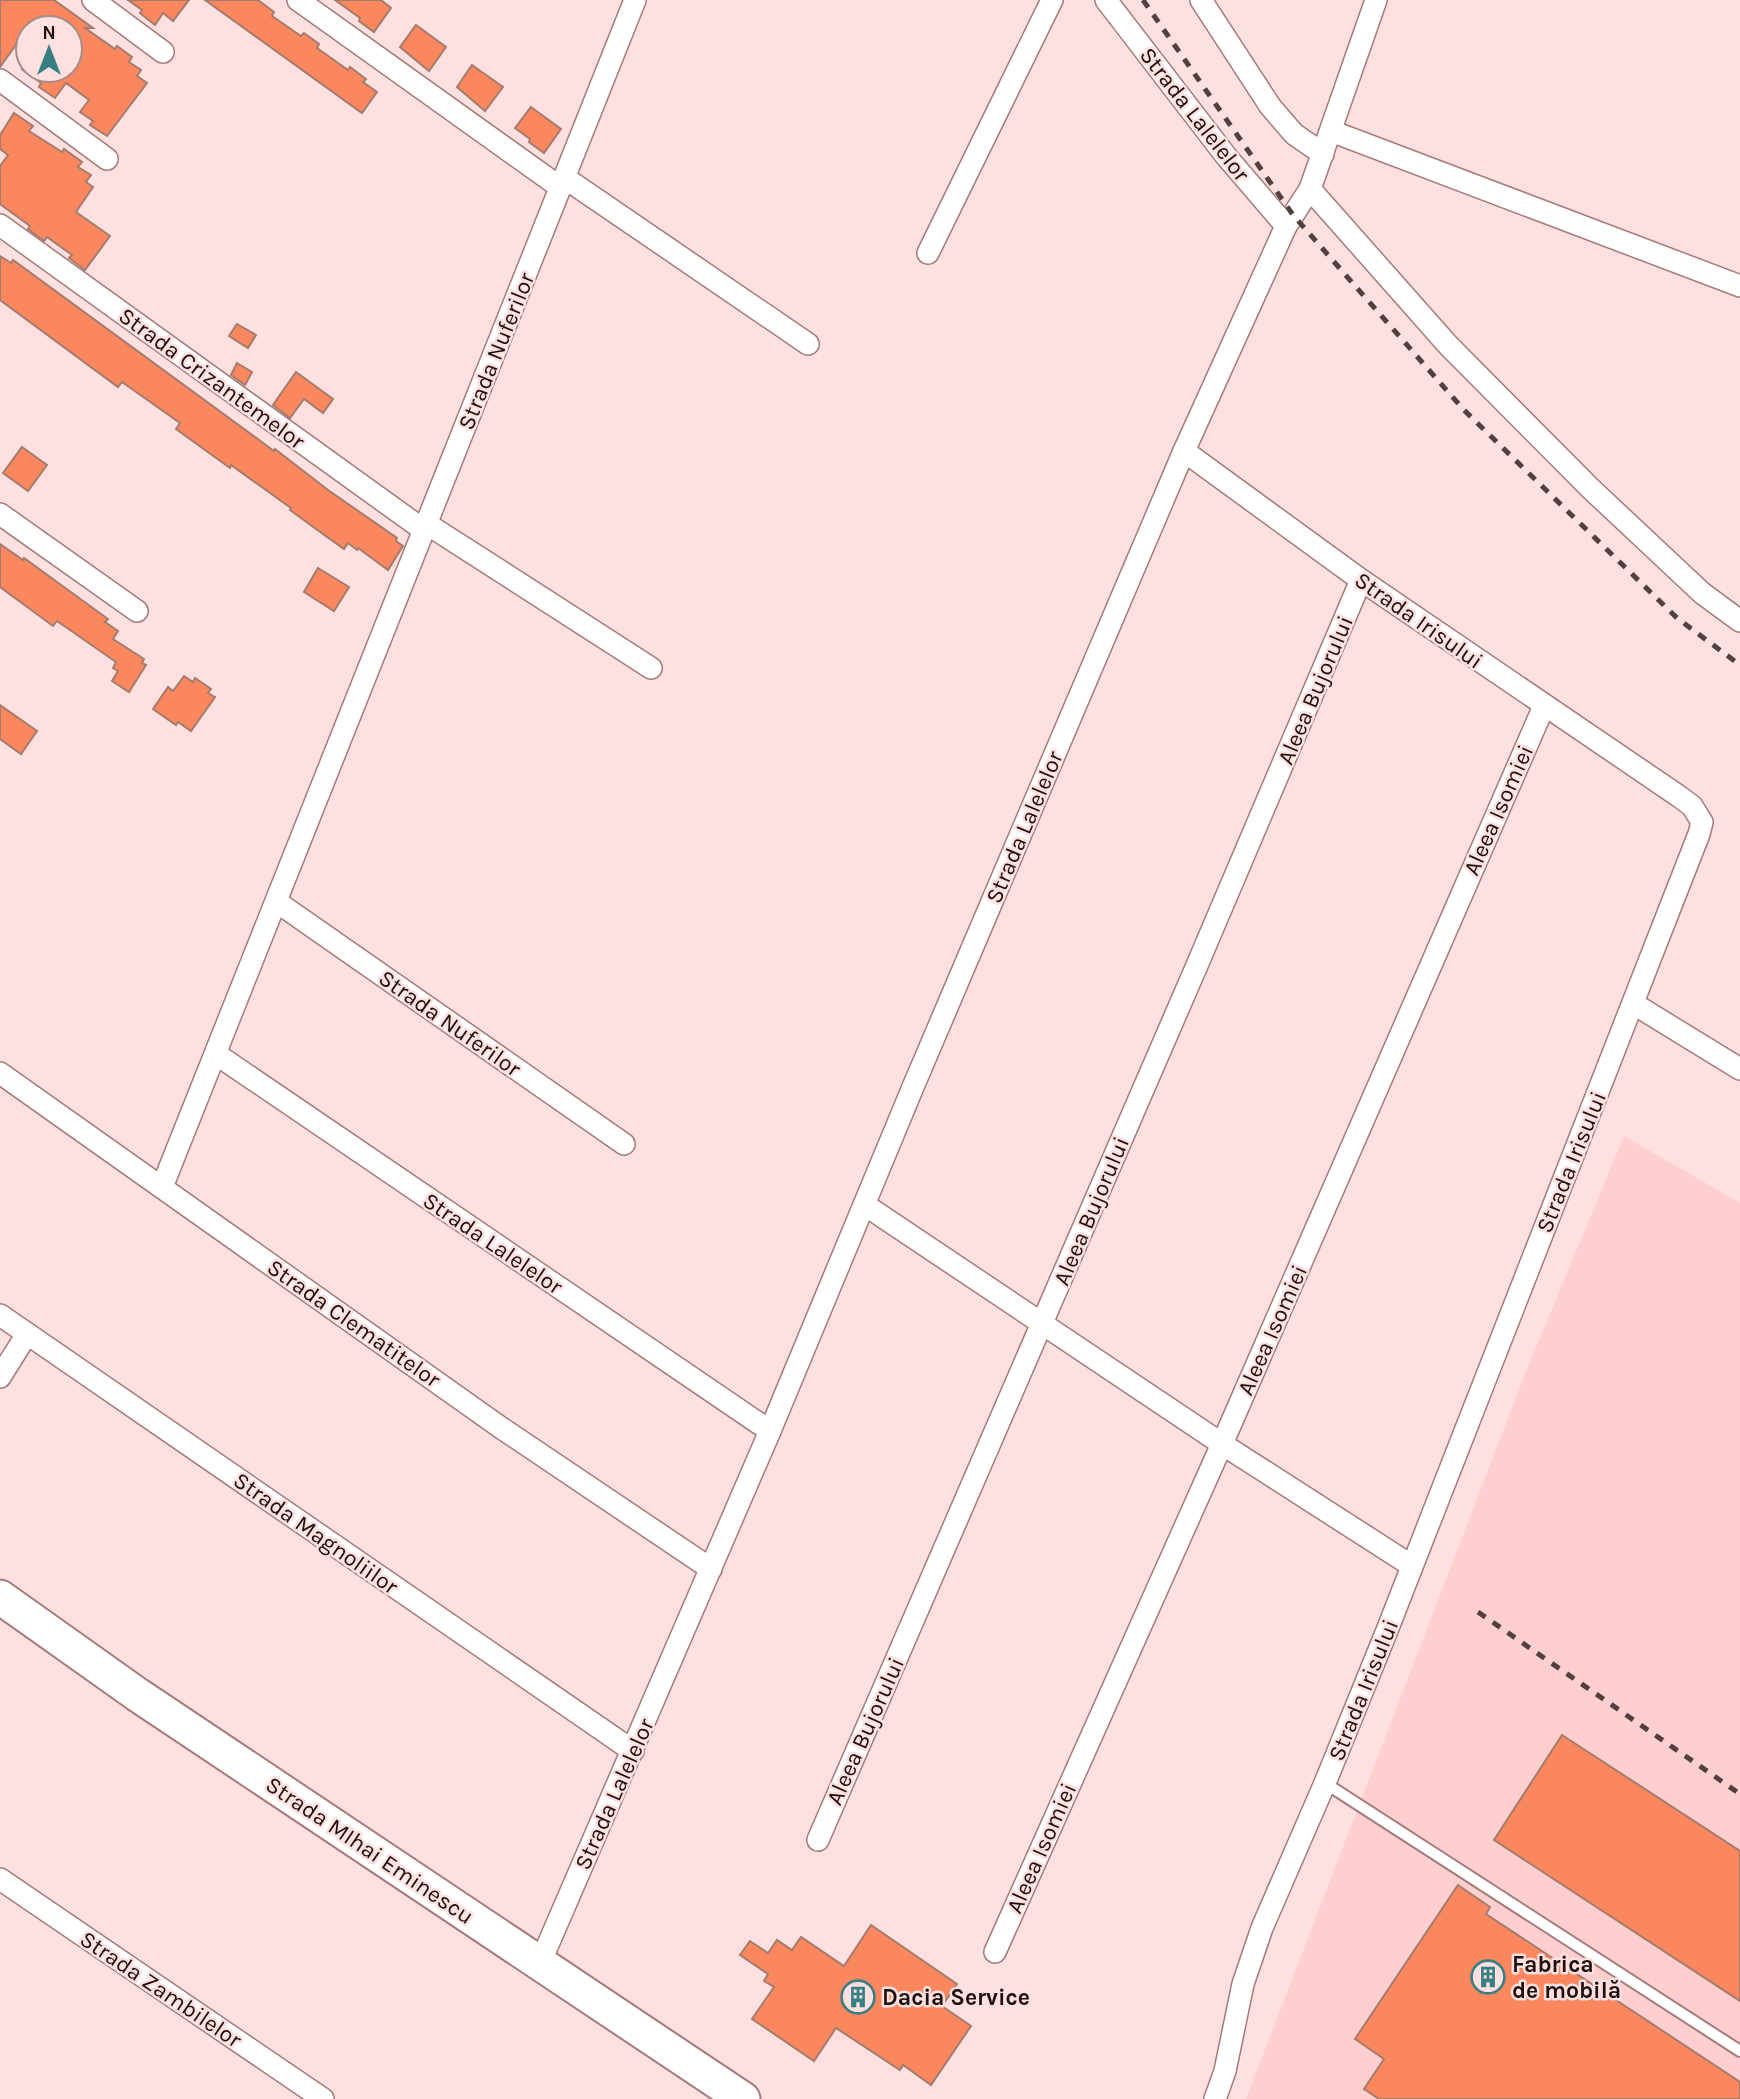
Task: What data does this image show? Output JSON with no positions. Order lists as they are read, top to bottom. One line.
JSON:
{"streets":{"main road":["Strada MIhai Eminescu"],"street":["Strada Lalelelor","Strada Nuferilor","Strada Crizantemelor","Strada Irisului","Aleea Bujorului","Aleea Isomiei","Strada Clematitelor","Strada Magnoliilor","Strada Zambilelor"]},"crossings":[["Strada Lalelelor","Strada Nuferilor"],["Strada Lalelelor","Strada Irisului"],["Strada Lalelelor","Strada Clematitelor"],["Strada Lalelelor","Strada Magnoliilor"],["Strada Lalelelor","Strada MIhai Eminescu"],["Strada Nuferilor","Strada Crizantemelor"],["Strada Nuferilor","Strada Clematitelor"],["Strada Irisului","Aleea Bujorului"],["Strada Irisului","Aleea Isomiei"]],"places":{"building":["Fabrica de mobilă","Dacia Service"]},"north":"top"}
